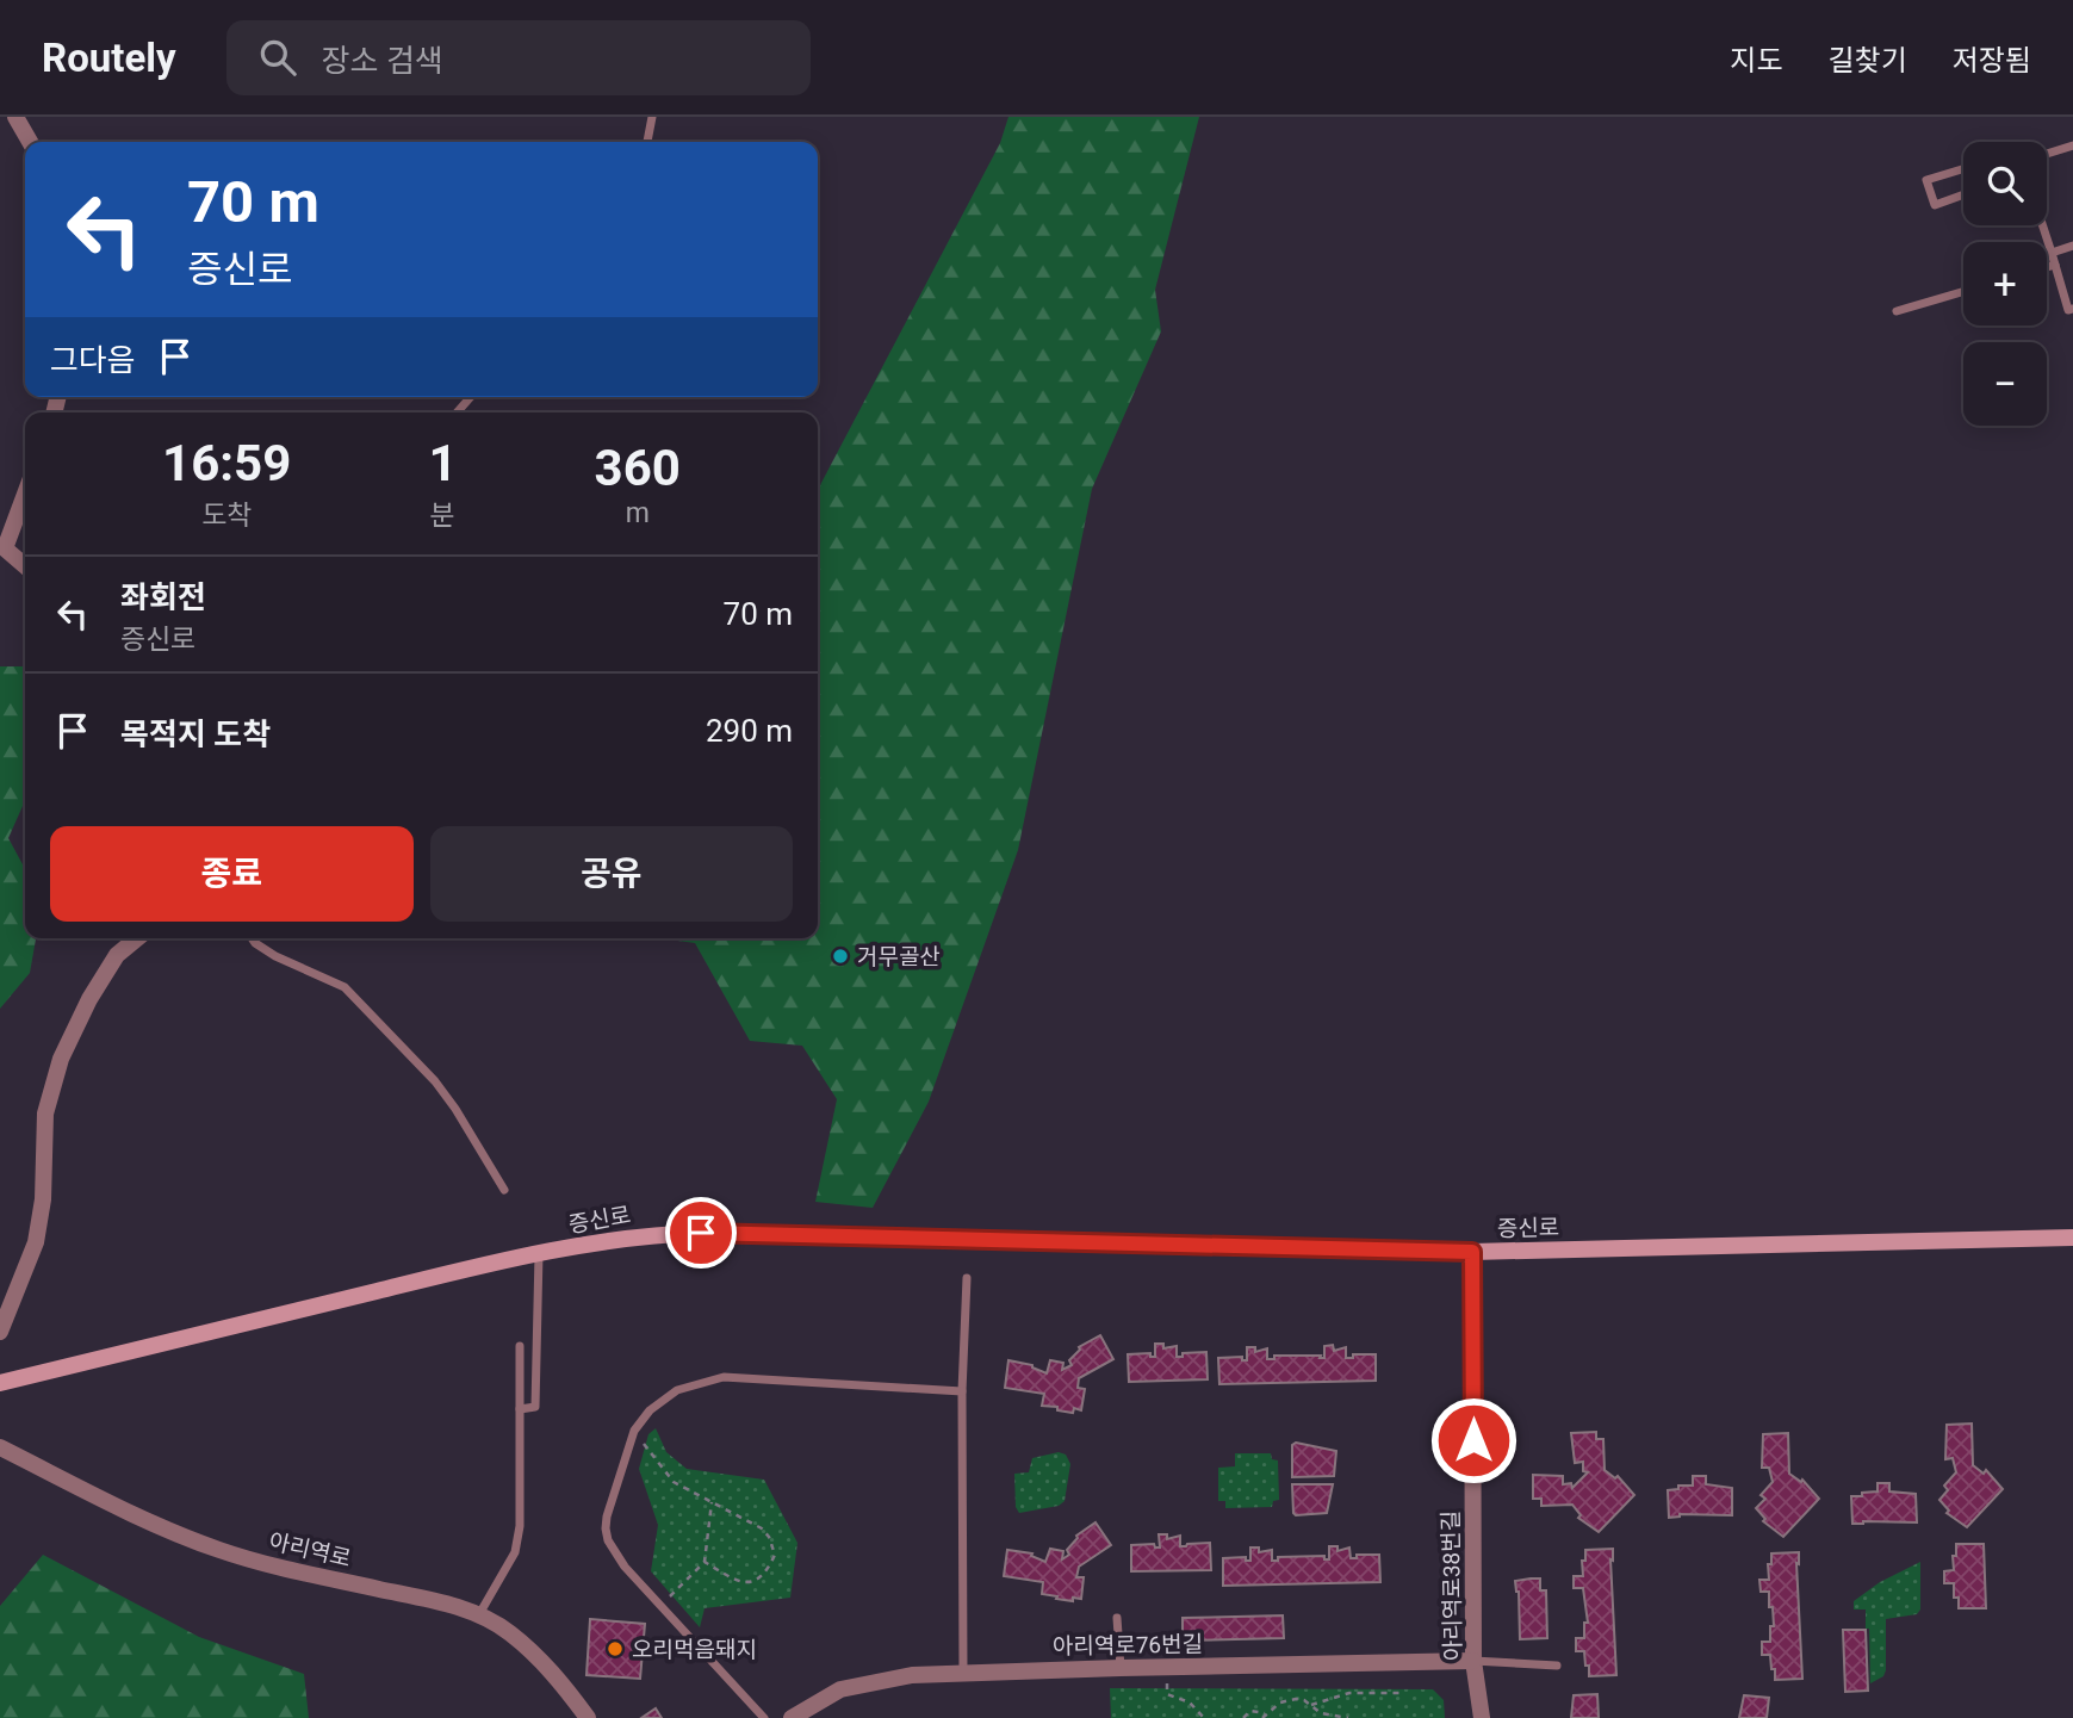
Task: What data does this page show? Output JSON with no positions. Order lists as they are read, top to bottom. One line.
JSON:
{"streets":{"street":["증신로","아리역로","아리역로38번길","아리역로76번길"]},"crossings":[["증신로","아리역로38번길"],["아리역로38번길","아리역로76번길"]],"places":["거무골산","오리먹음돼지"],"page":{"header":"Routely","search":"장소 검색","nav":["지도","길찾기","저장됨"],"map_buttons":["+","−"],"turn":["70 m","증신로"],"then":"그다음","eta":["16:59","도착","1","분","360","m"],"list":[{"name":"좌회전","note":"증신로","value":"70 m"},{"name":"목적지 도착","value":"290 m"}],"buttons":["종료","공유"]}}
